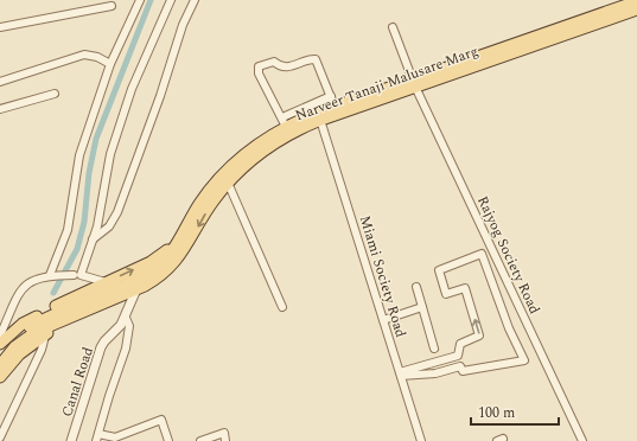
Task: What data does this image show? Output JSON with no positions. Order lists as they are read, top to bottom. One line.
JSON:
{"streets":{"main road":["Narveer Tanaji Malusare Marg"],"street":["Rajyog Society Road","Miami Society Road","Canal Road"]},"crossings":[["Narveer Tanaji Malusare Marg","Rajyog Society Road"],["Narveer Tanaji Malusare Marg","Miami Society Road"],["Narveer Tanaji Malusare Marg","Canal Road"]],"scale_bar":"100 m"}
